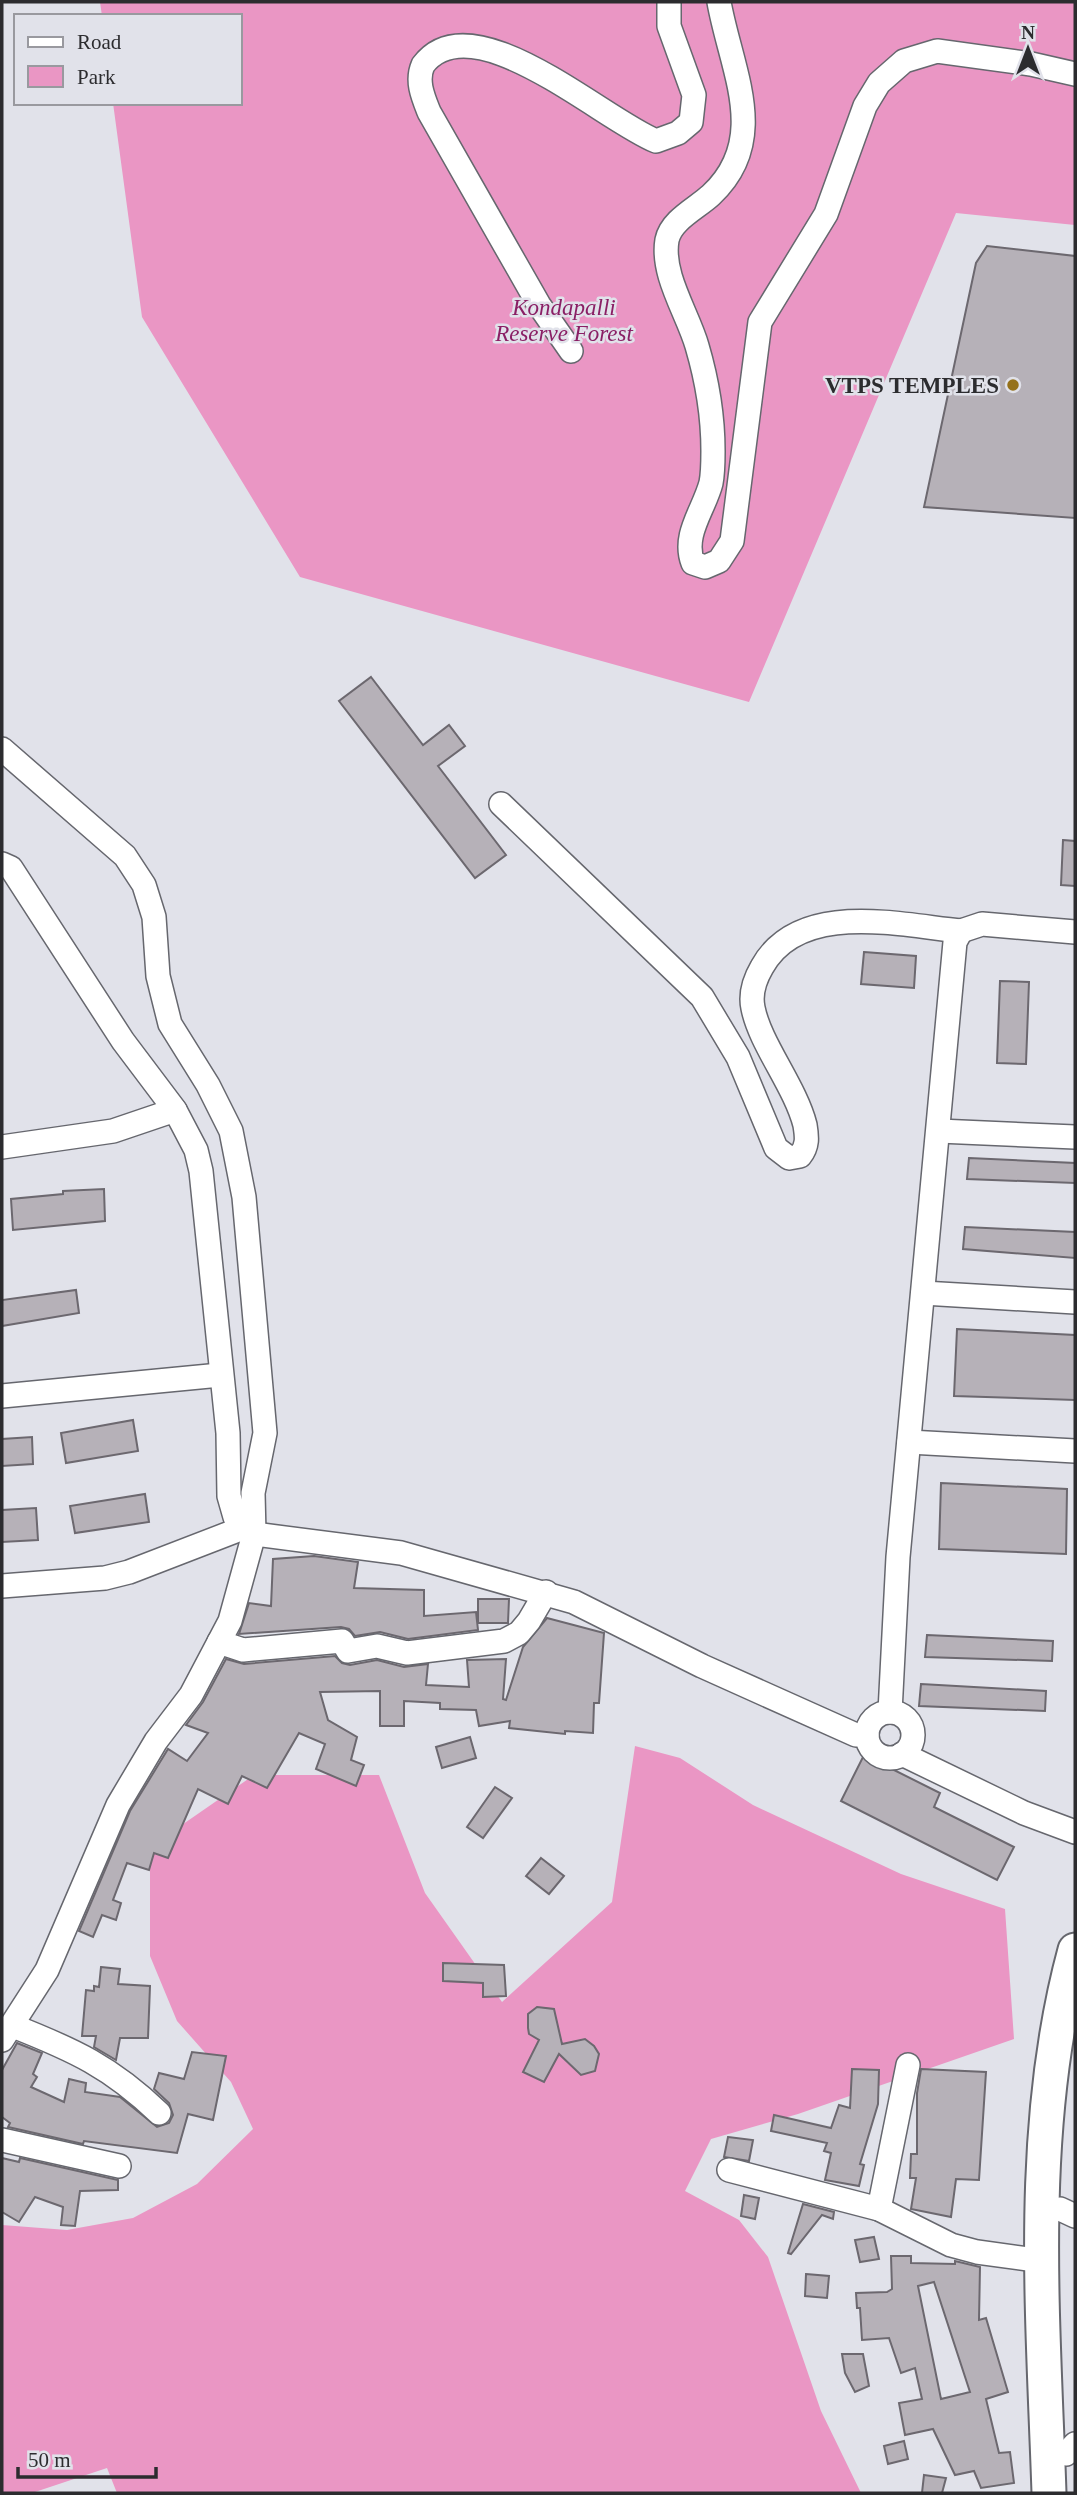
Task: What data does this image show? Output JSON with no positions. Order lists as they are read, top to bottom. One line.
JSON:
{"parks":["Kondapalli Reserve Forest"],"places":["VTPS TEMPLES"],"legend":["Road","Park"],"scale_bar":"50 m","north":"top"}
